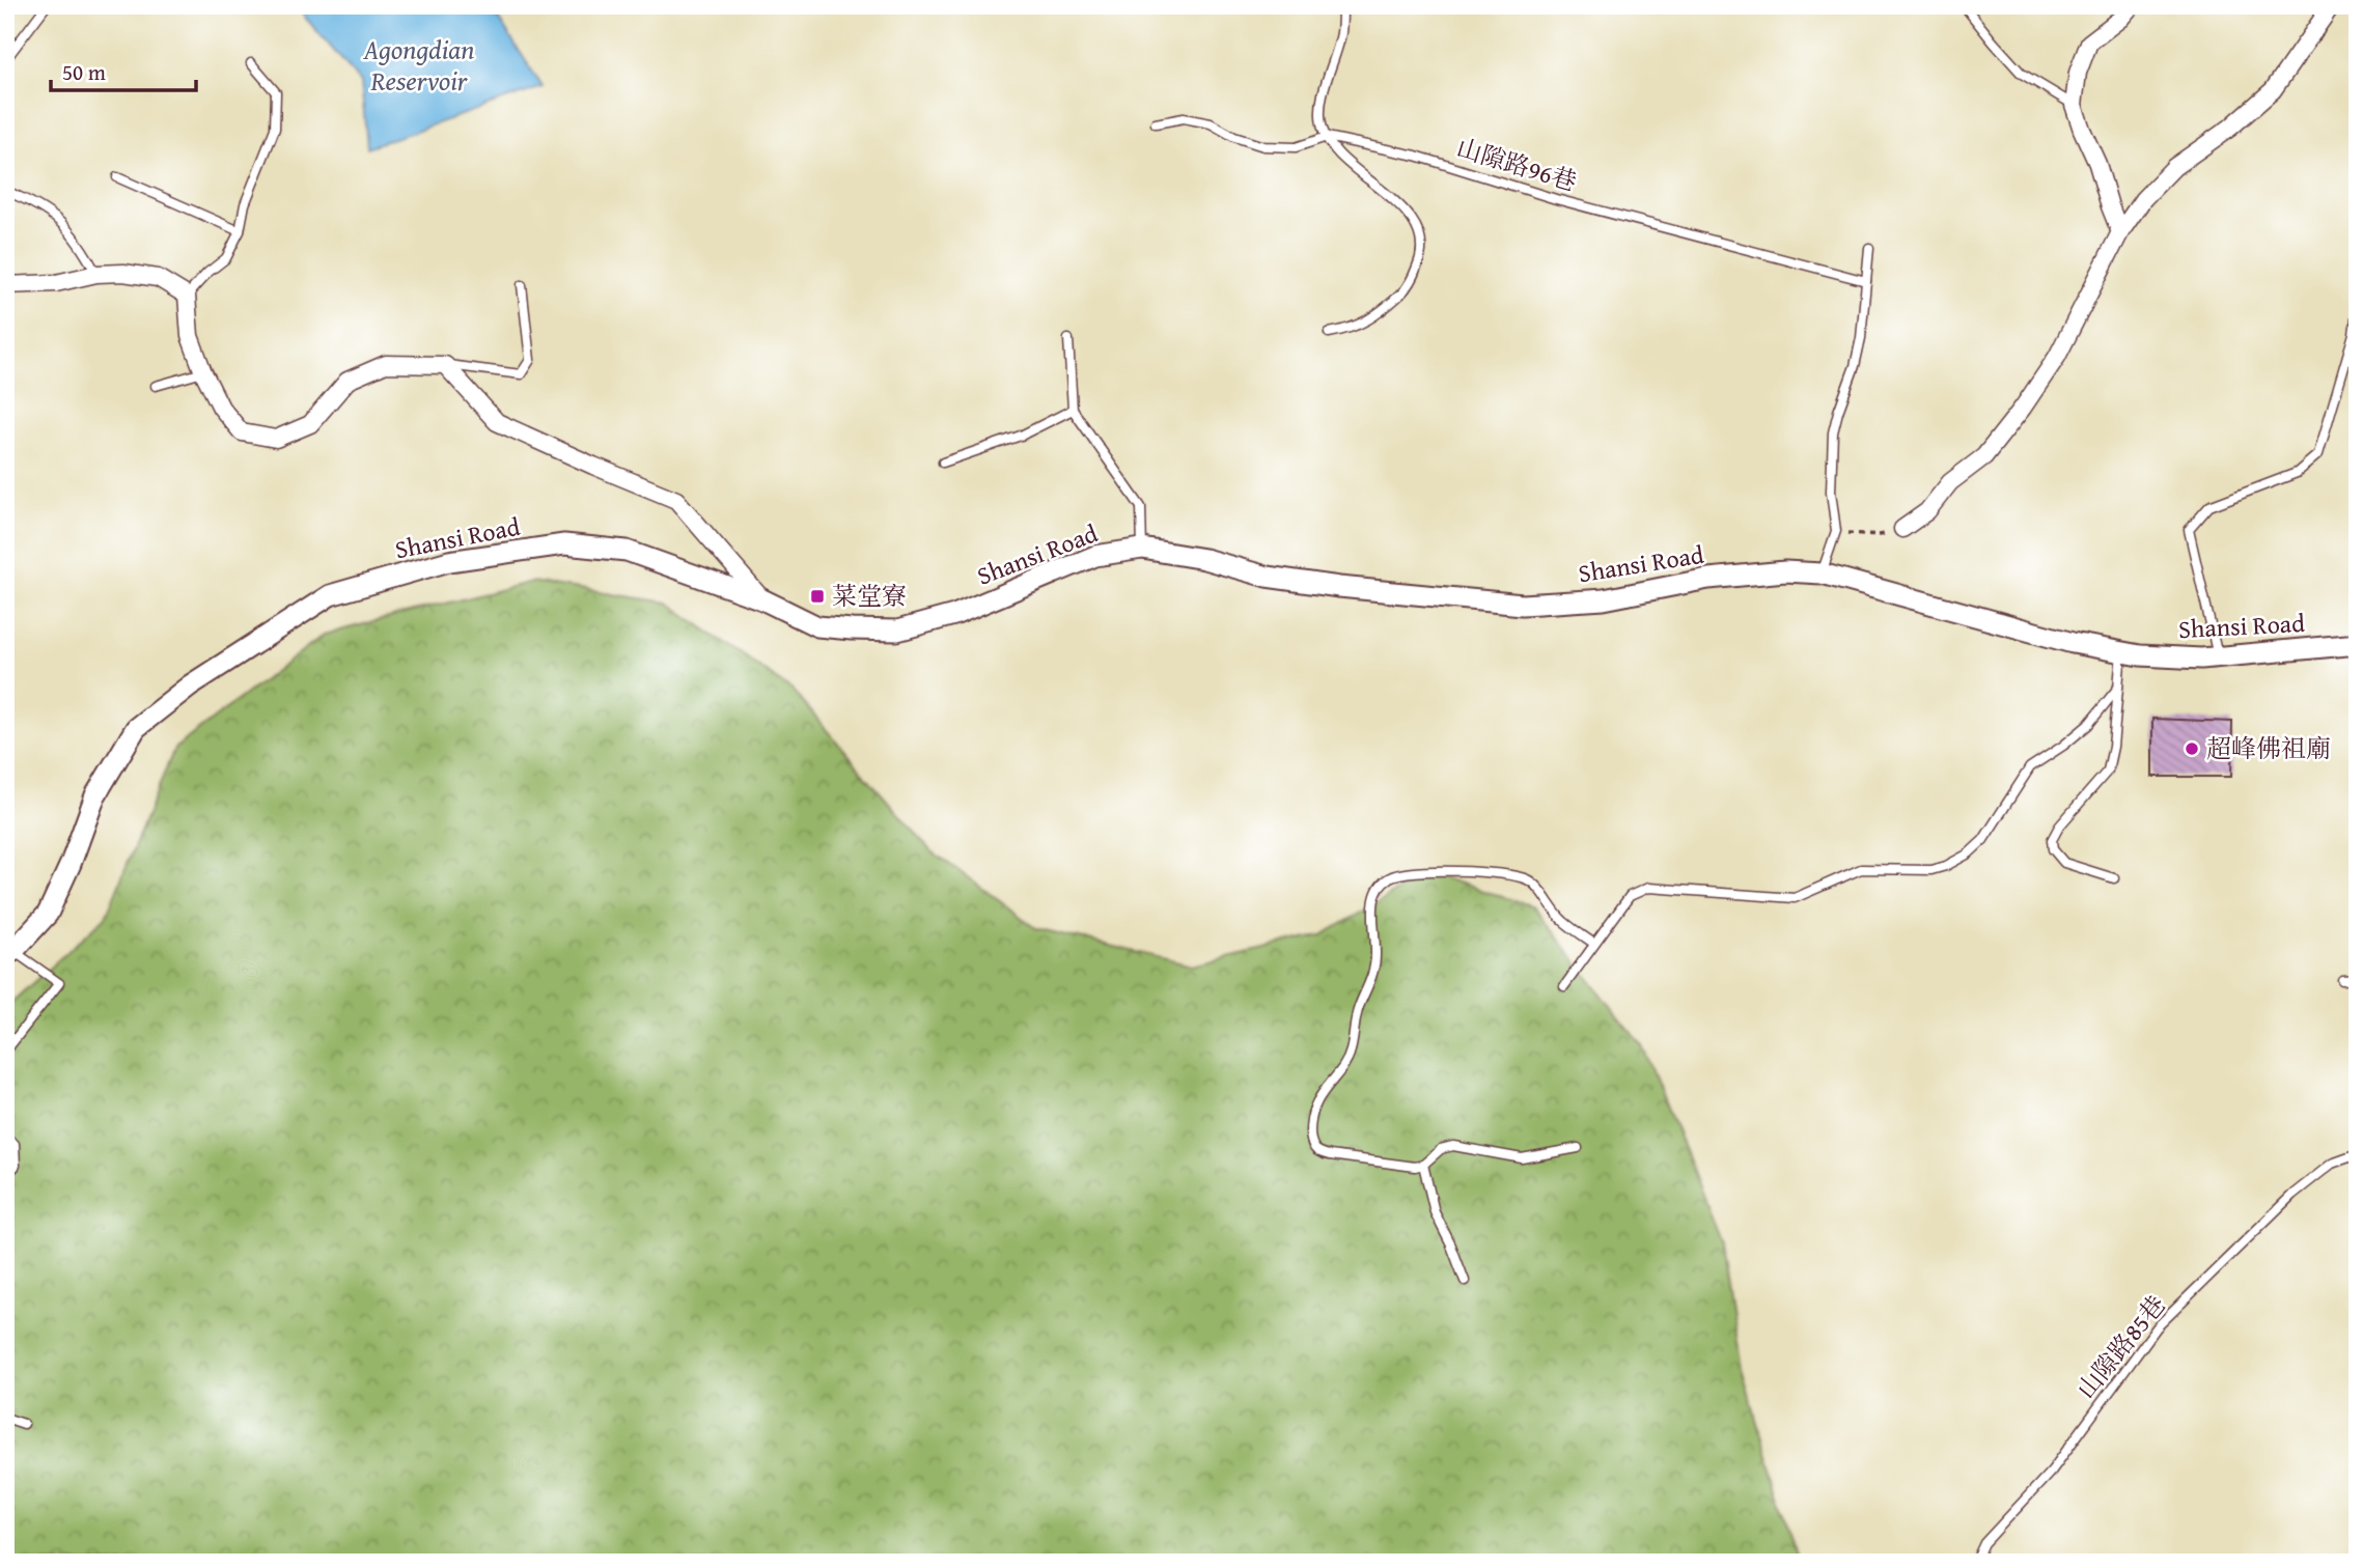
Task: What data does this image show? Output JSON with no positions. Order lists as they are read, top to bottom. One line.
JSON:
{"streets":{"street":["Shansi Road"],"lane":["山隙路96巷","山隙路85巷"]},"water":["Agongdian Reservoir"],"places":{"transit":["菜堂寮"],"other":["超峰佛祖廟"]},"scale_bar":"50 m"}
